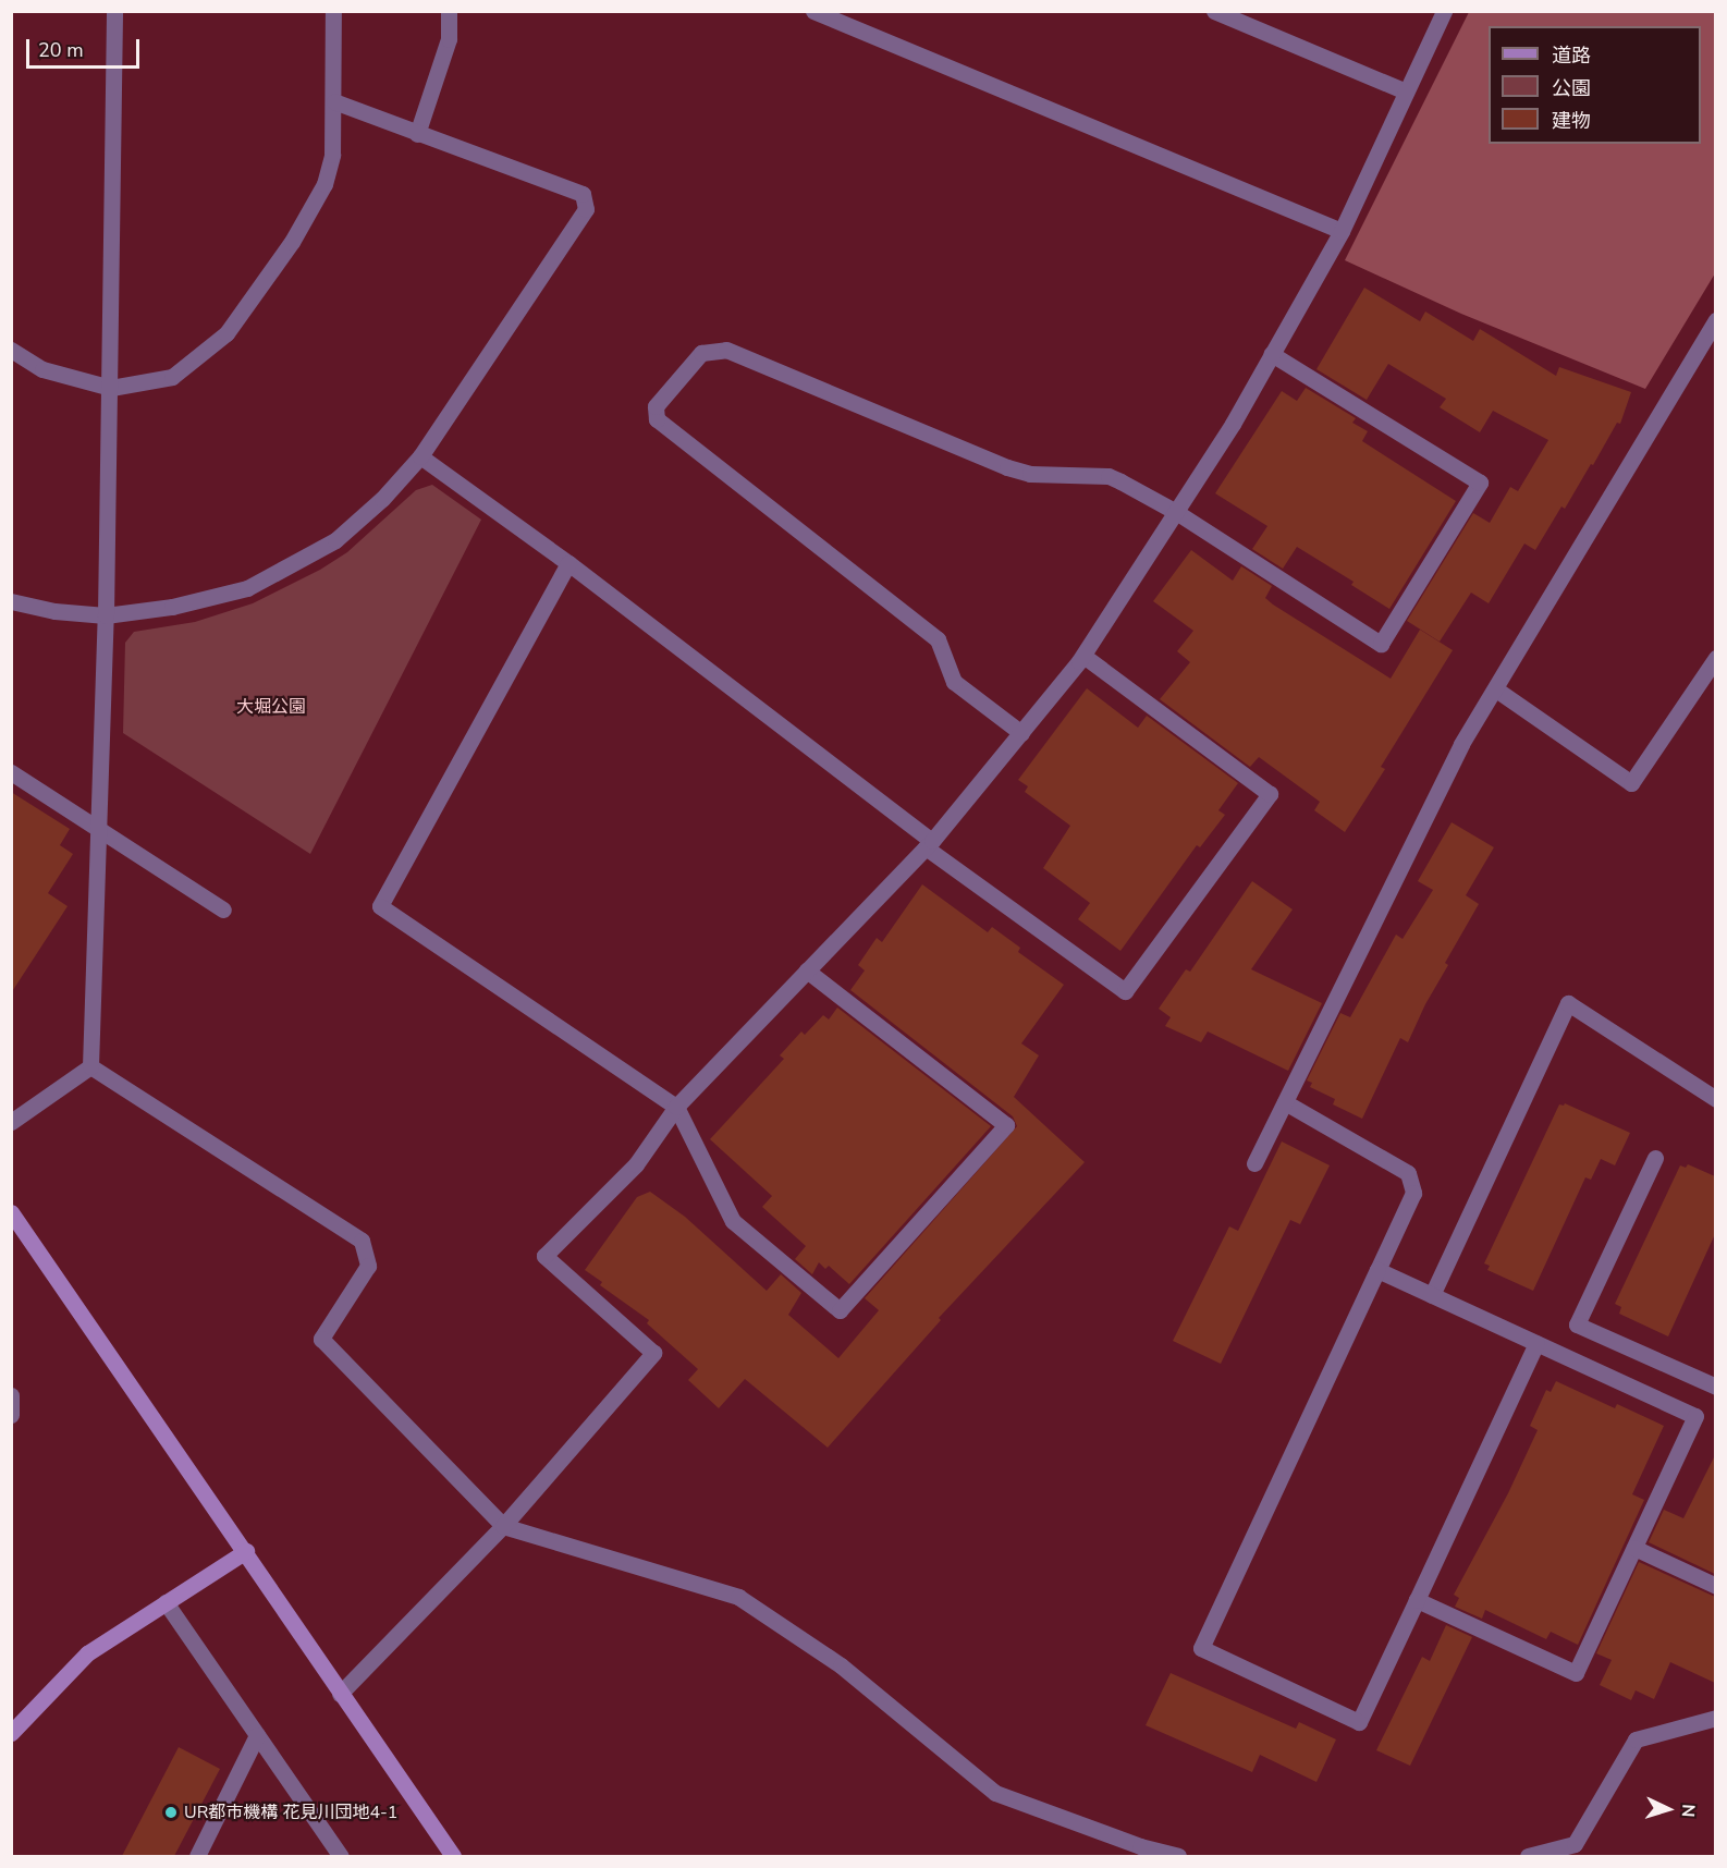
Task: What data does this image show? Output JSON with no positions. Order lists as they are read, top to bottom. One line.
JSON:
{"parks":["大堀公園"],"places":["UR都市機構 花見川団地4-1"],"legend":["道路","公園","建物"],"scale_bar":"20 m","north":"right"}
